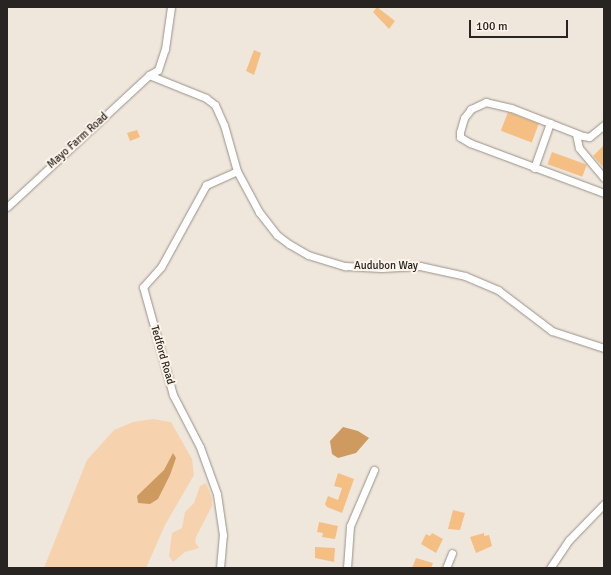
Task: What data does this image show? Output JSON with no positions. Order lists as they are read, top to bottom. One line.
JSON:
{"streets":{"street":["Mayo Farm Road","Audubon Way","Tedford Road"]},"crossings":[["Mayo Farm Road","Audubon Way"],["Audubon Way","Tedford Road"]],"scale_bar":"100 m"}
